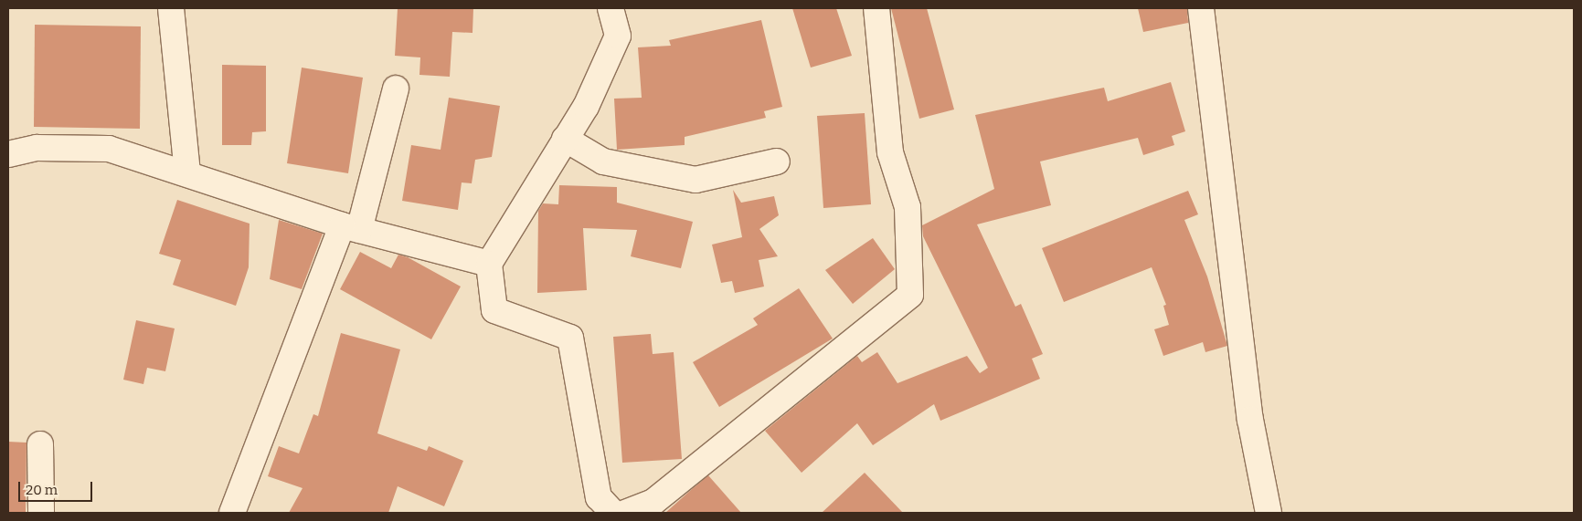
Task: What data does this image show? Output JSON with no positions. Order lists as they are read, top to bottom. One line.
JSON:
{"scale_bar":"20 m"}
